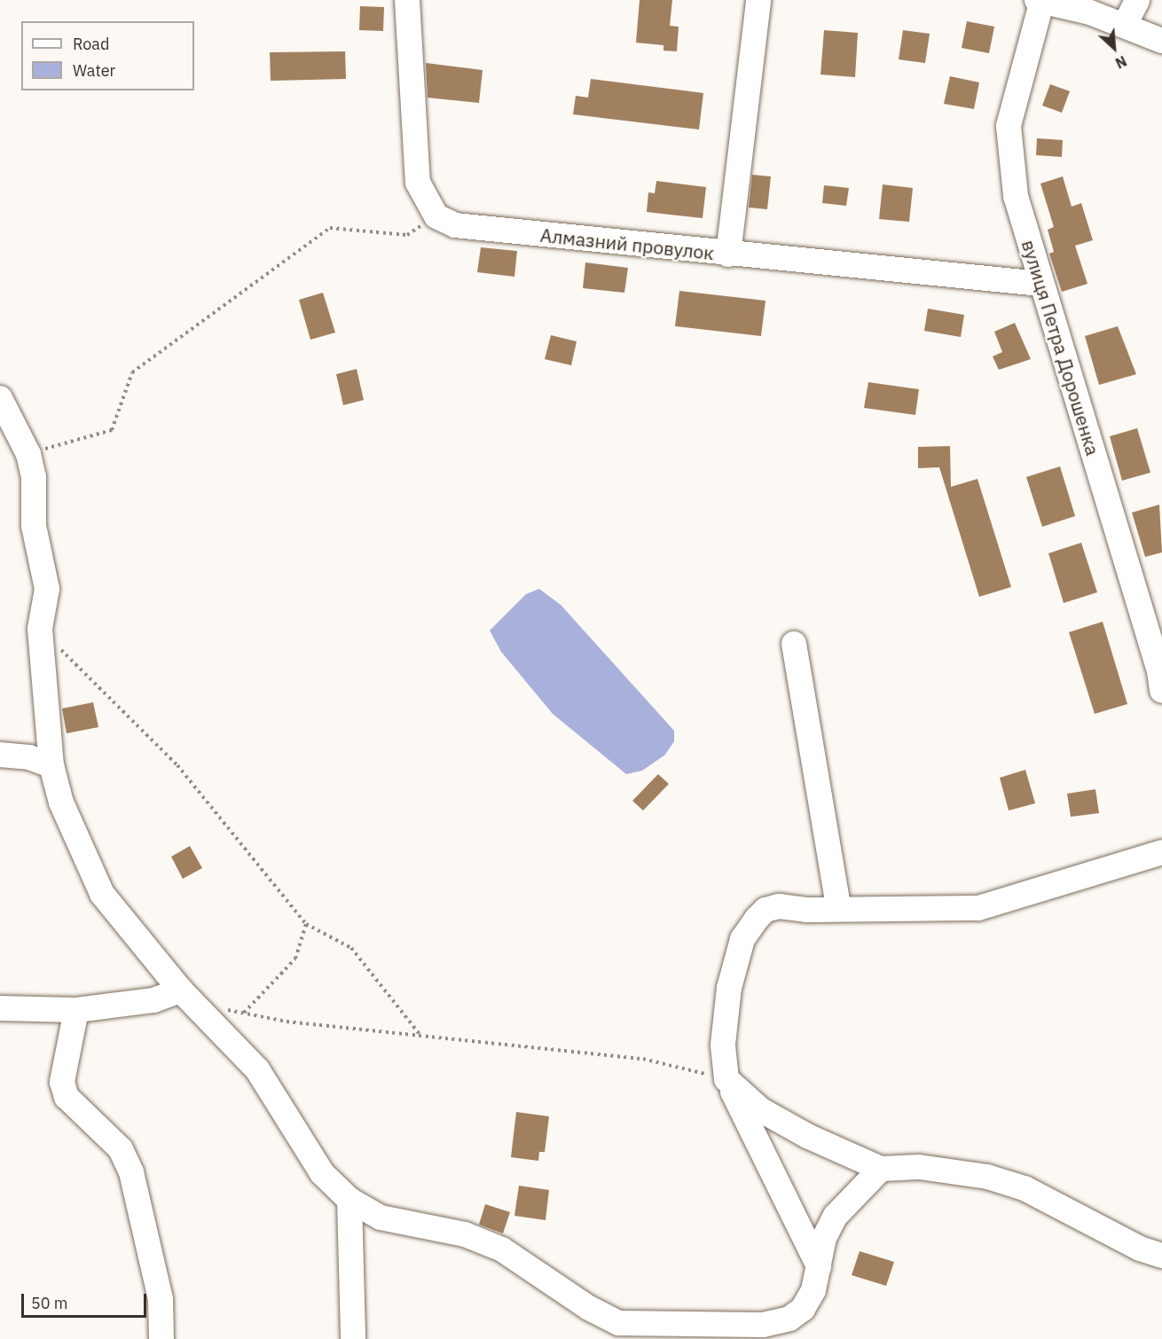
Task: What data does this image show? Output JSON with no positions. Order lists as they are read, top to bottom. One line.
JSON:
{"streets":{"street":["Алмазний провулок","вулиця Петра Дорошенка"]},"crossings":[["Алмазний провулок","вулиця Петра Дорошенка"]],"legend":["Road","Water"],"scale_bar":"50 m","north":"bottom right"}
